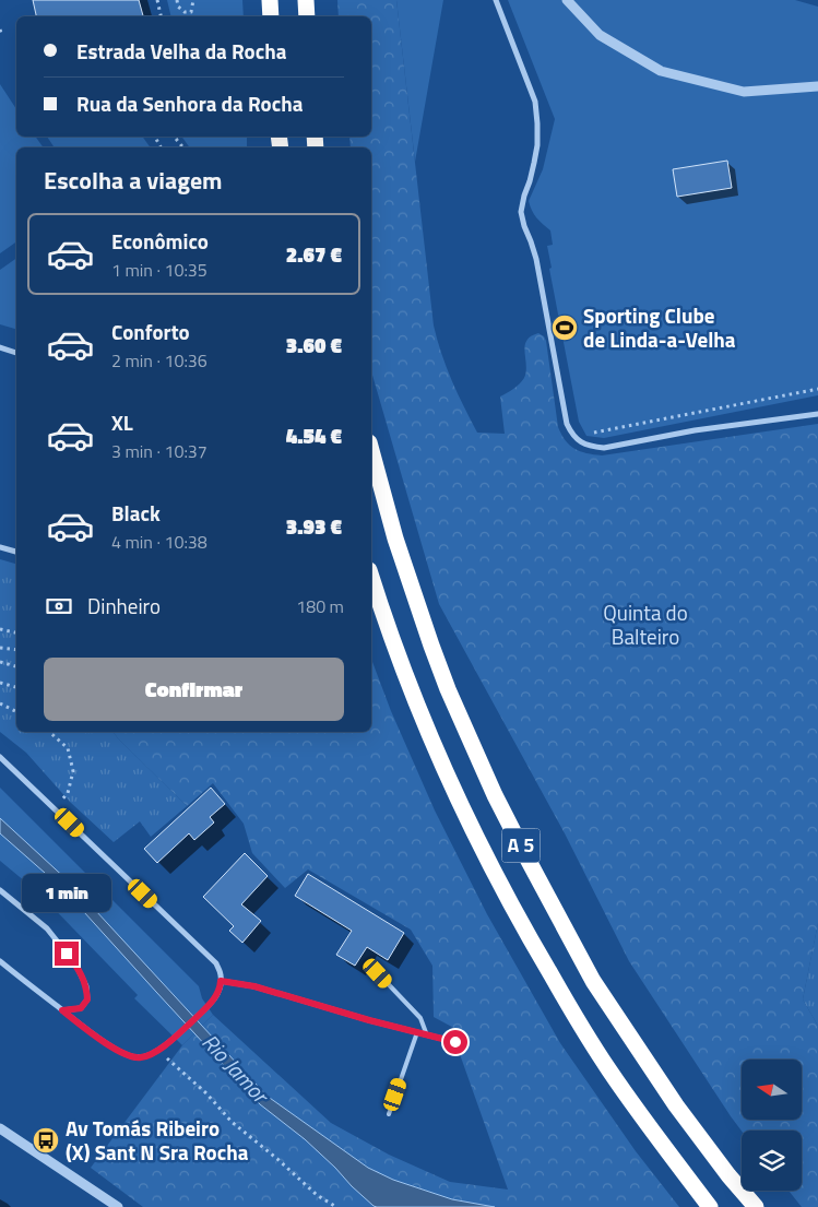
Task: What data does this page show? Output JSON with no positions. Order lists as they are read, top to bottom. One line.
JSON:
{"streets":{"highway":["A 5"]},"water":["Rio Jamor"],"parks":["Quinta do Balteiro"],"places":{"sports":["Sporting Clube de Linda-a-Velha"],"bus stop":["Av Tomás Ribeiro (X) Sant N Sra Rocha"]},"north":"left","page":{"banner":["Estrada Velha da Rocha","Rua da Senhora da Rocha"],"heading":"Escolha a viagem","list":[{"name":"Econômico","note":"1 min · 10:35","value":"2.67 €"},{"name":"Conforto","note":"2 min · 10:36","value":"3.60 €"},{"name":"XL","note":"3 min · 10:37","value":"4.54 €"},{"name":"Black","note":"4 min · 10:38","value":"3.93 €"}],"pay":["Dinheiro","180 m"],"buttons":"Confirmar","bubble":"1 min"}}
